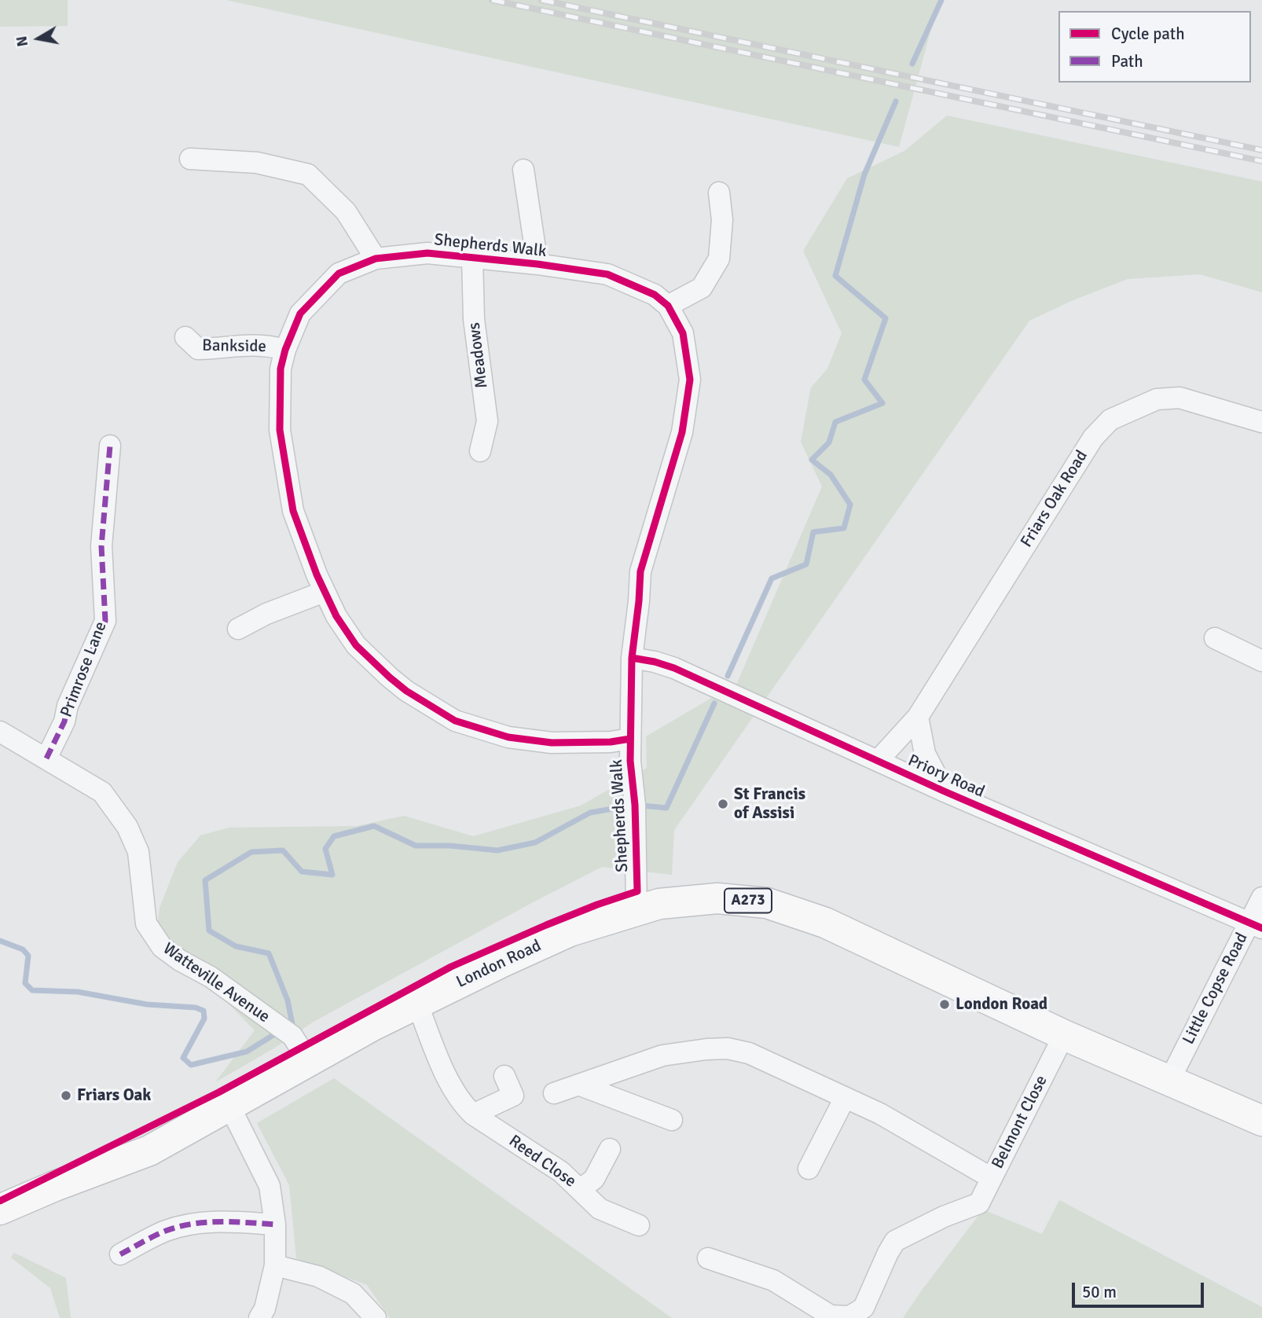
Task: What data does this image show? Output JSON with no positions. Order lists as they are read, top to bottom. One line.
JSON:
{"streets":{"main road":["A273","London Road"],"street":["Shepherds Walk","Bankside","Meadows","Friars Oak Road","Primrose Lane","Priory Road","Watteville Avenue","Little Copse Road","Belmont Close","Reed Close"]},"crossings":[["Shepherds Walk","Bankside"],["Shepherds Walk","Meadows"],["Shepherds Walk","Priory Road"],["Shepherds Walk","London Road"],["Friars Oak Road","Priory Road"],["Primrose Lane","Watteville Avenue"],["Priory Road","Little Copse Road"],["London Road","Watteville Avenue"],["London Road","Little Copse Road"],["London Road","Belmont Close"],["London Road","Reed Close"]],"places":["St Francis of Assisi","London Road","Friars Oak"],"legend":["Cycle path","Path"],"scale_bar":"50 m","north":"left"}
